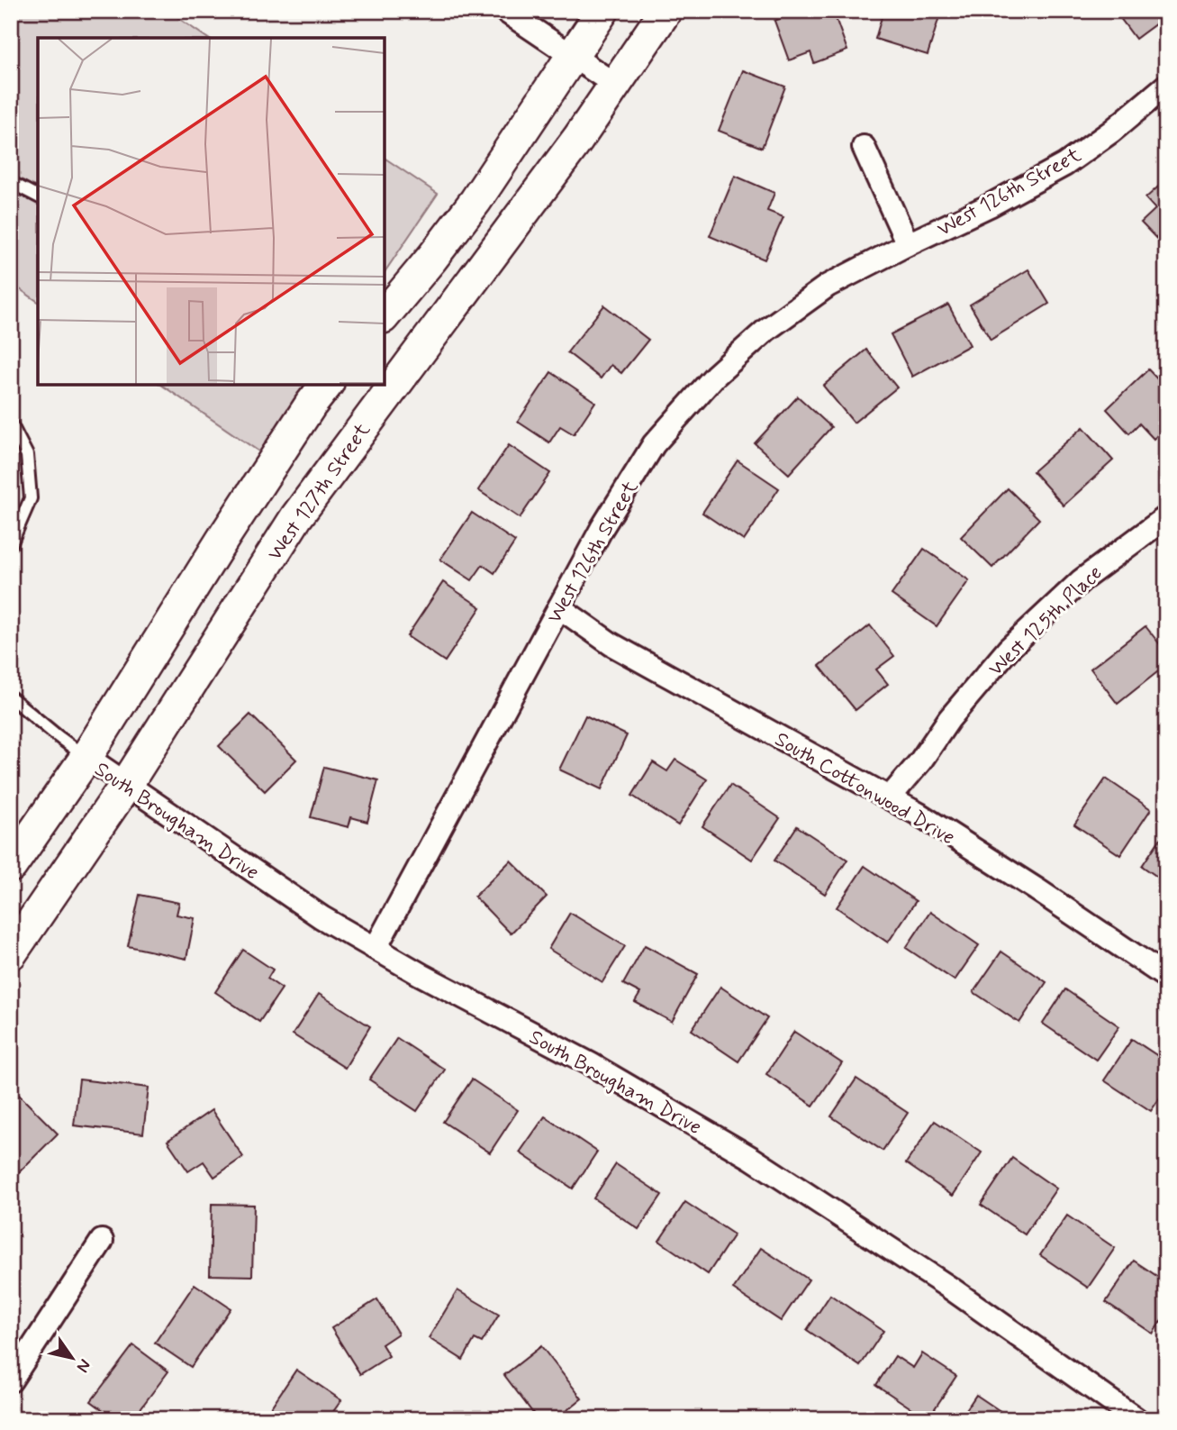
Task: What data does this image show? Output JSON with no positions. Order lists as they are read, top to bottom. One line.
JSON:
{"streets":{"main road":["West 127th Street"],"street":["West 126th Street","West 125th Place","South Cottonwood Drive","South Brougham Drive"]},"crossings":[["West 126th Street","South Cottonwood Drive"],["West 126th Street","South Brougham Drive"],["West 127th Street","South Brougham Drive"],["West 125th Place","South Cottonwood Drive"]],"north":"bottom right"}
